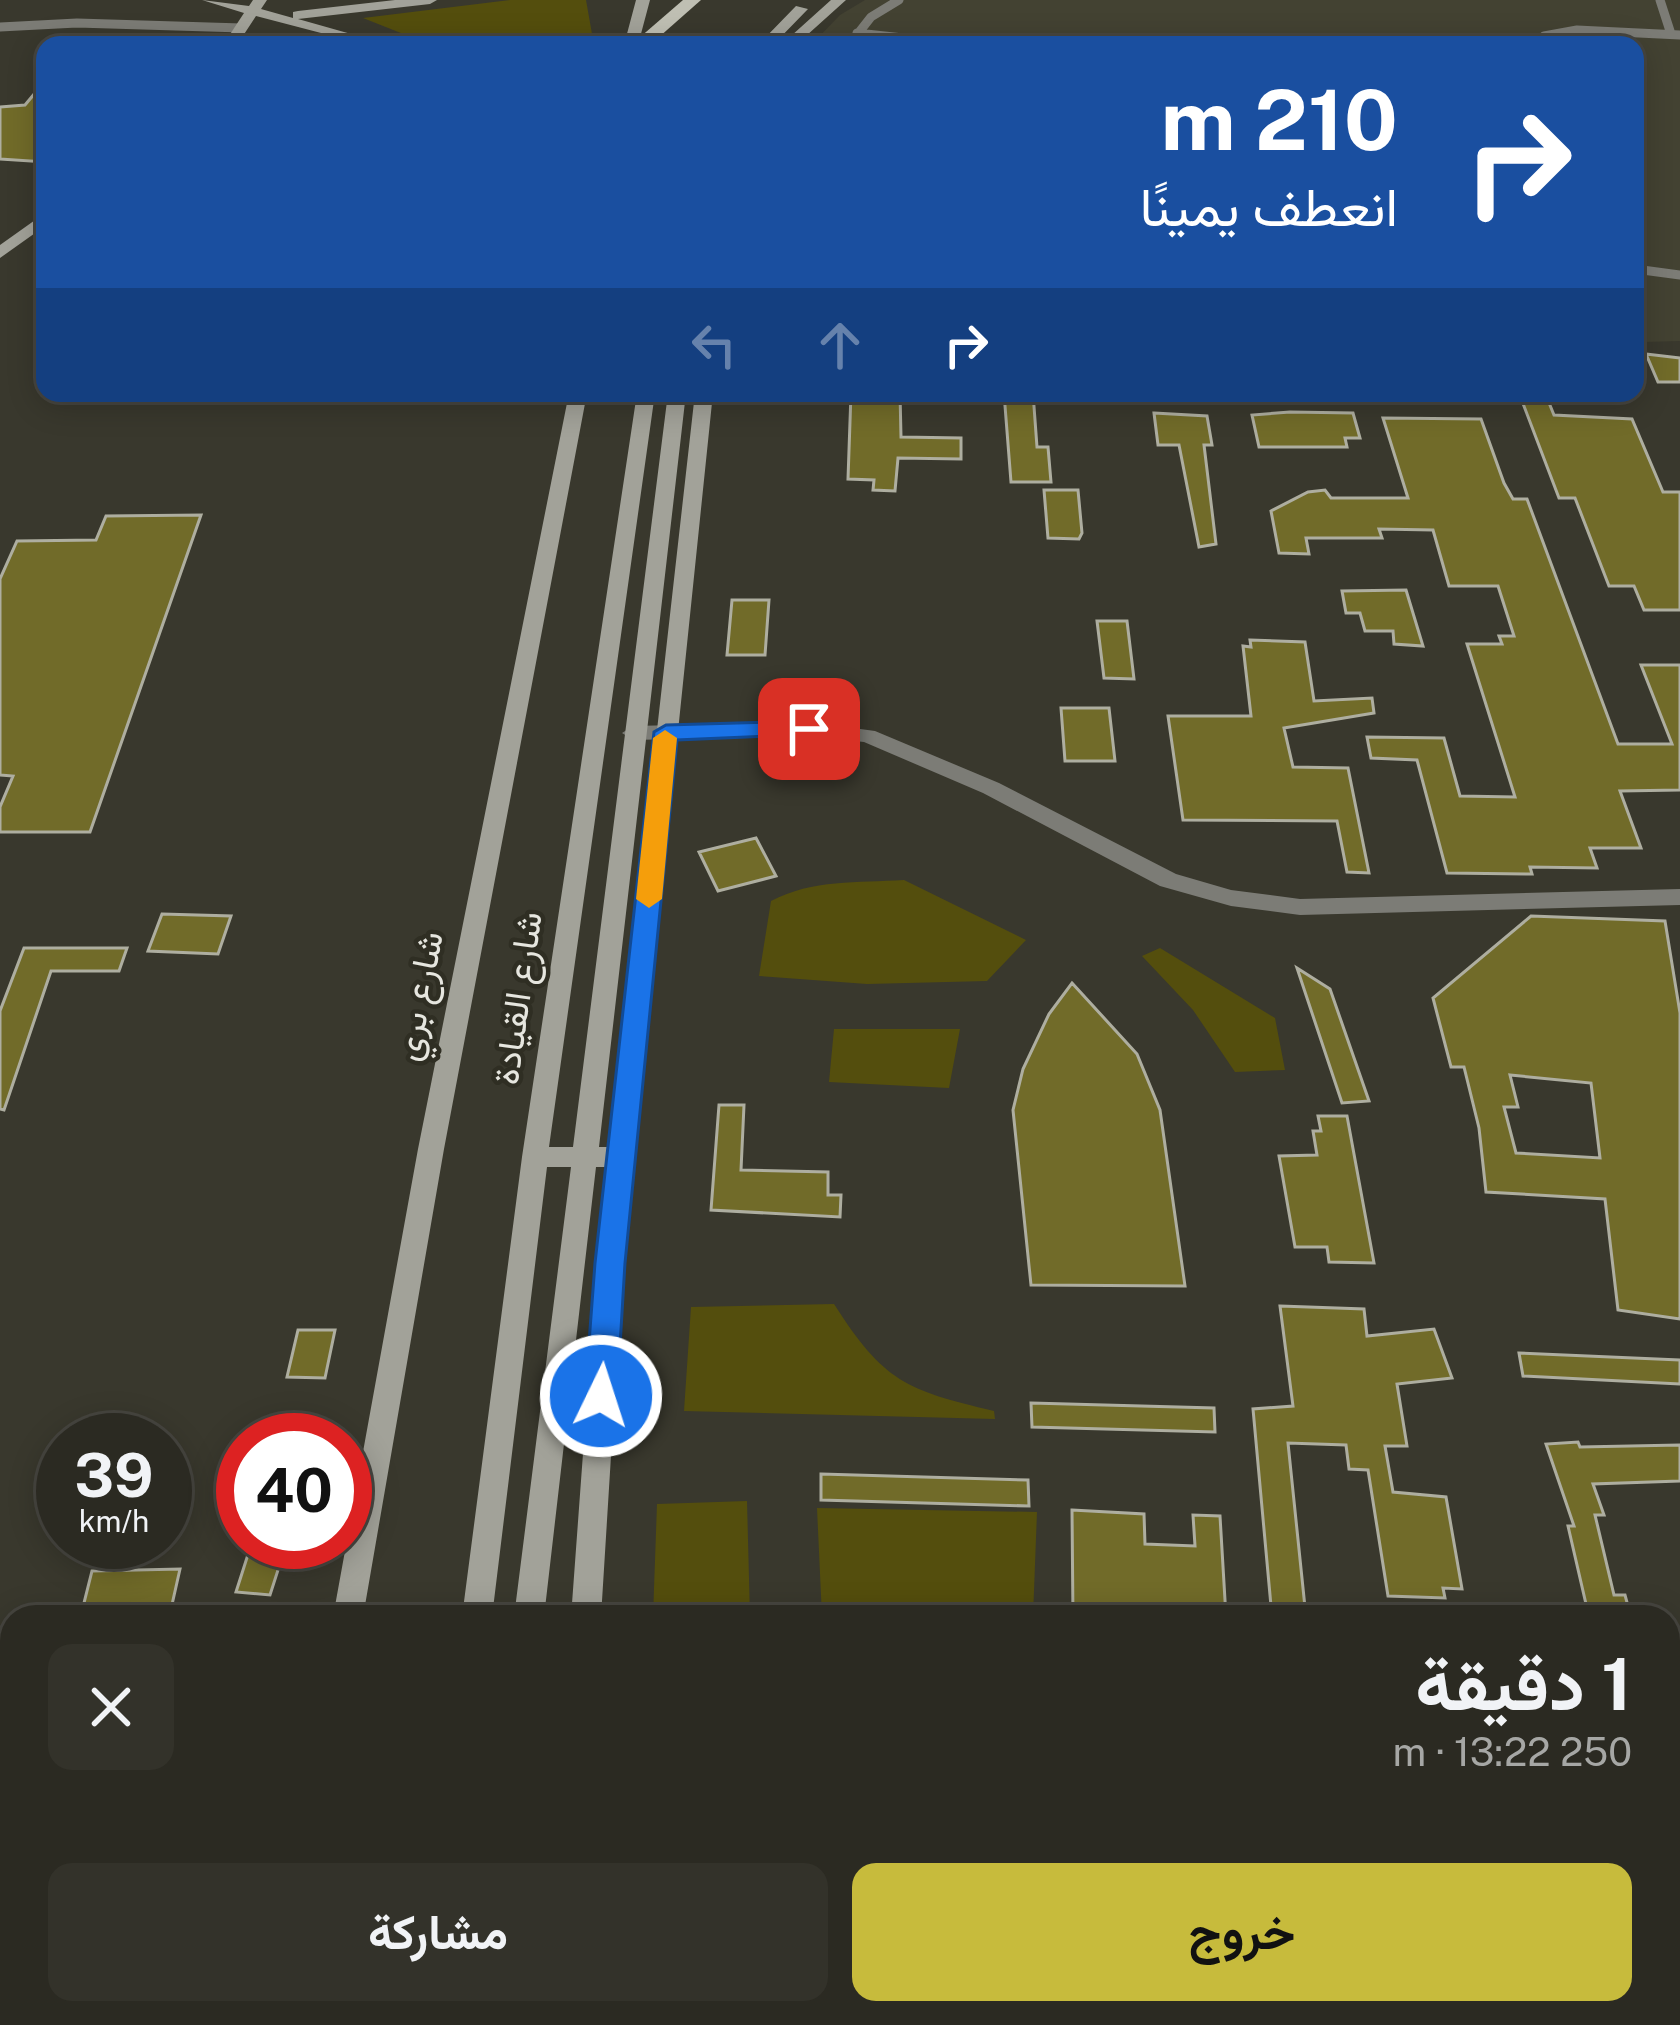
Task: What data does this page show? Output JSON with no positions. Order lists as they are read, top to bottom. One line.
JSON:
{"streets":{"main road":["شارع بري","شارع القيادة"]},"page":{"turn":["210 m","انعطف يمينًا"],"speed":"39 km/h","limit":"40","heading":["1 دقيقة","250 m · 13:22"],"buttons":["خروج","مشاركة"]}}
